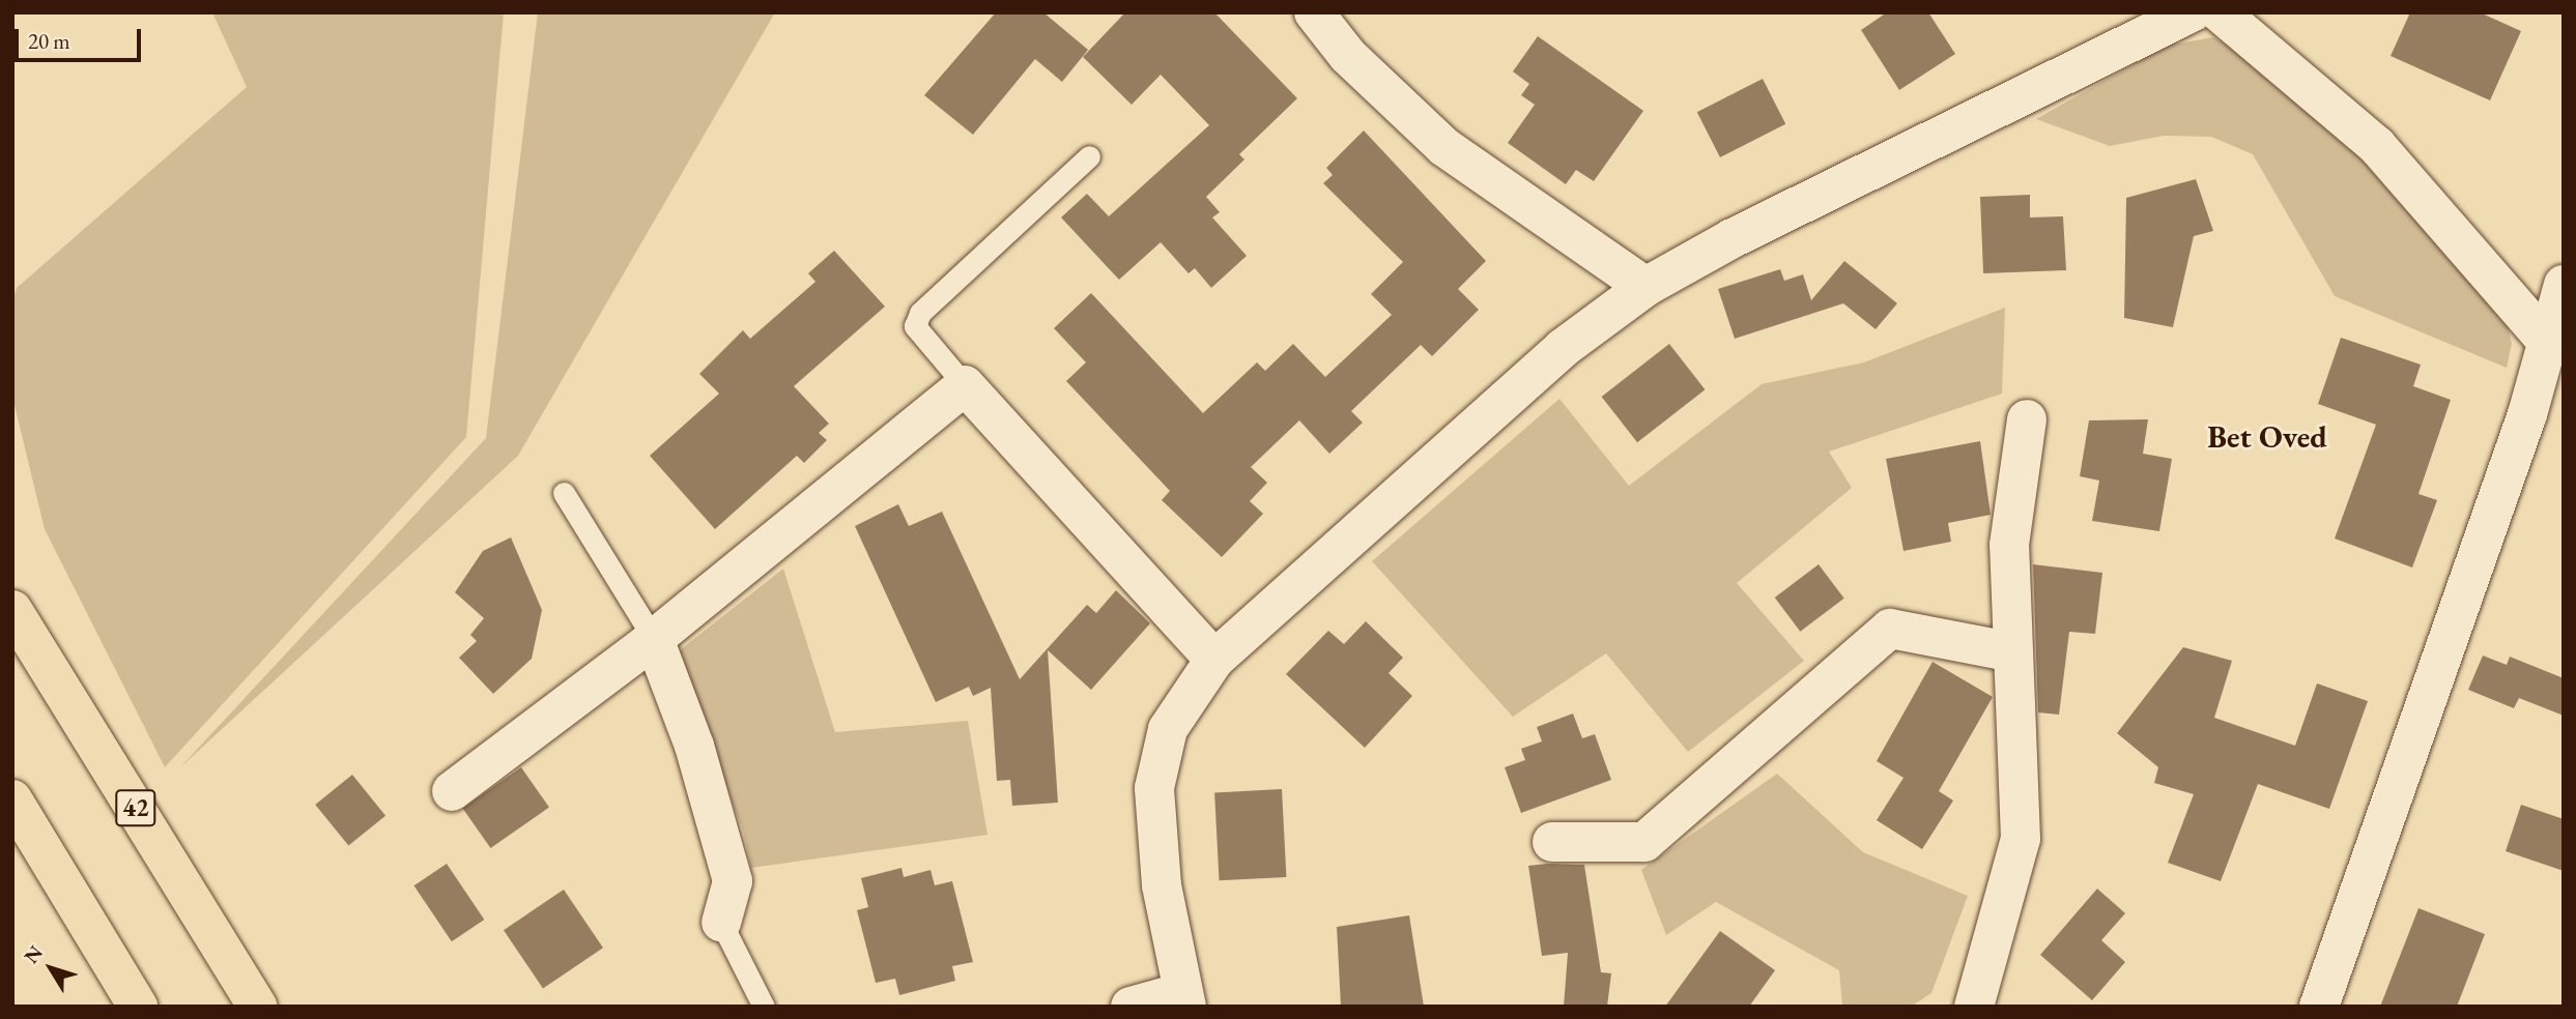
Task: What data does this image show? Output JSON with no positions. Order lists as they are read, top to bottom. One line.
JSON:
{"streets":{"highway":["42"]},"districts":["Bet Oved"],"scale_bar":"20 m","north":"top left"}
